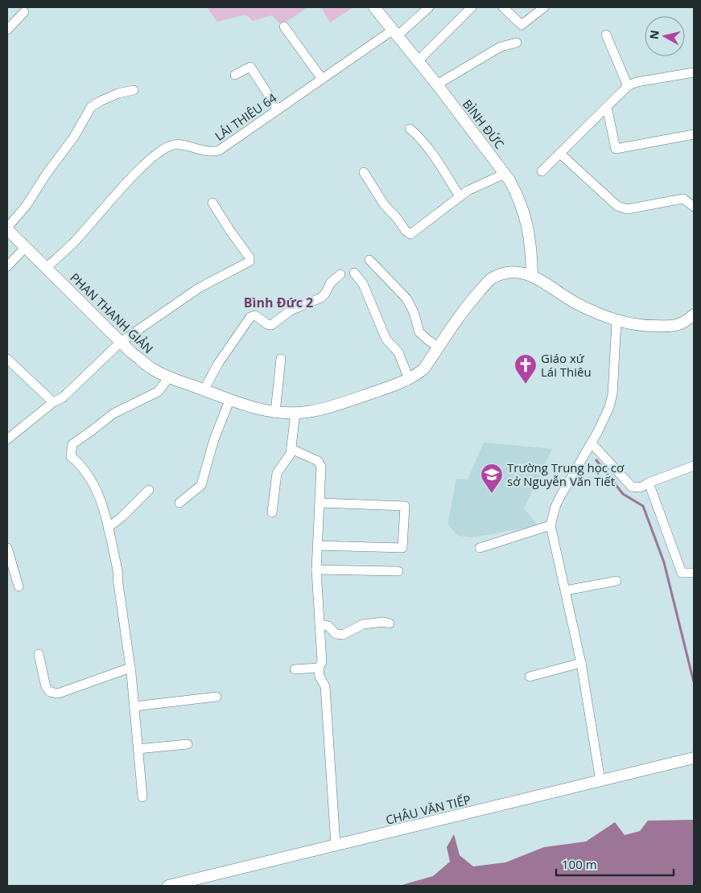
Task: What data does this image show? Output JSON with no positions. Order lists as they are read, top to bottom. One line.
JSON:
{"streets":{"street":["LÁI THIÊU 64","BÌNH ĐỨC","PHAN THANH GIẢN","CHÂU VĂN TIẾP"]},"crossings":[["LÁI THIÊU 64","BÌNH ĐỨC"],["LÁI THIÊU 64","PHAN THANH GIẢN"],["BÌNH ĐỨC","PHAN THANH GIẢN"]],"districts":["Bình Đức 2"],"places":{"church":["Giáo xứ Lái Thiêu"],"school or university":["Trường Trung học cơ sở Nguyễn Văn Tiết"]},"scale_bar":"100 m","north":"left"}
